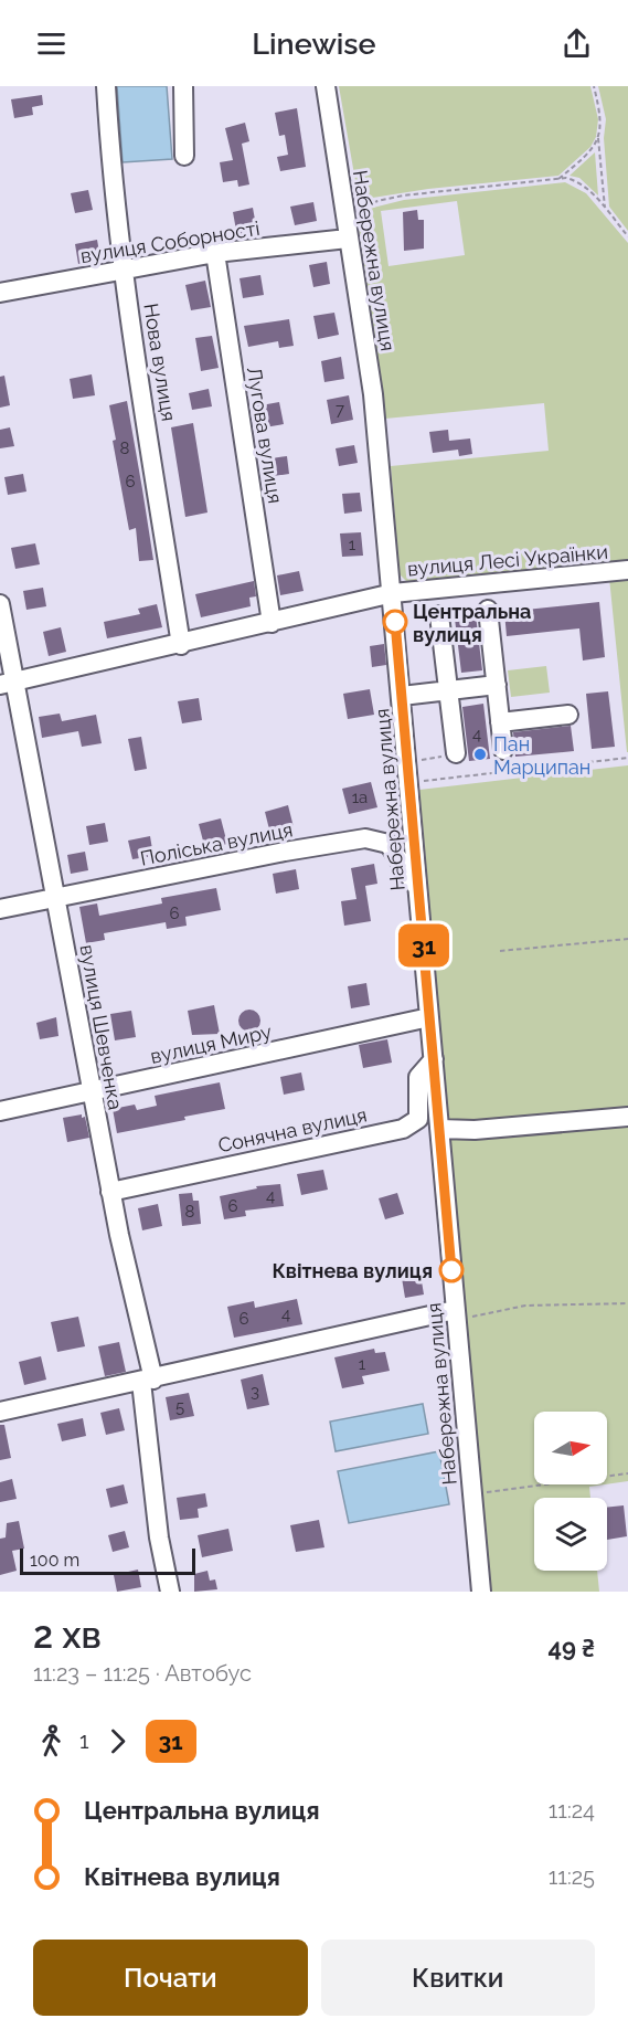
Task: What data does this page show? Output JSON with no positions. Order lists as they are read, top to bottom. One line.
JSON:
{"streets":{"street":["вулиця Соборності","Набережна вулиця","Нова вулиця","Лугова вулиця","вулиця Лесі Українки","Поліська вулиця","вулиця Шевченка","вулиця Миру","Сонячна вулиця"]},"crossings":[["вулиця Соборності","Набережна вулиця"],["вулиця Соборності","Нова вулиця"],["вулиця Соборності","Лугова вулиця"],["Набережна вулиця","вулиця Лесі Українки"],["Набережна вулиця","Поліська вулиця"],["Набережна вулиця","вулиця Миру"],["Набережна вулиця","Сонячна вулиця"],["Поліська вулиця","вулиця Шевченка"],["вулиця Шевченка","вулиця Миру"],["вулиця Шевченка","Сонячна вулиця"]],"places":["Центральна вулиця","Пан Марципан","Квітнева вулиця"],"lines":["bus line 31"],"house_numbers":["7","8","6","1","4","1а","6","4","6","8","4","6","1","3","5"],"scale_bar":"100 m","north":"right","page":{"header":"Linewise","on_map":"31","scale":"100 m","heading":["2 хв","11:23 – 11:25 · Автобус","49 ₴"],"legs":["1","31"],"list":[{"name":"Центральна вулиця","value":"11:24"},{"name":"Квітнева вулиця","value":"11:25"}],"buttons":["Почати","Квитки"]}}
